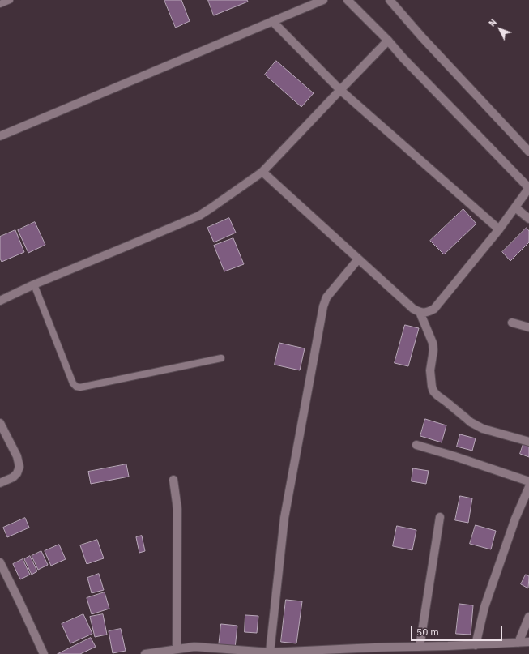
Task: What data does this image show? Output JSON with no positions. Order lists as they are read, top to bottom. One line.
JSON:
{"scale_bar":"50 m","north":"top left"}
